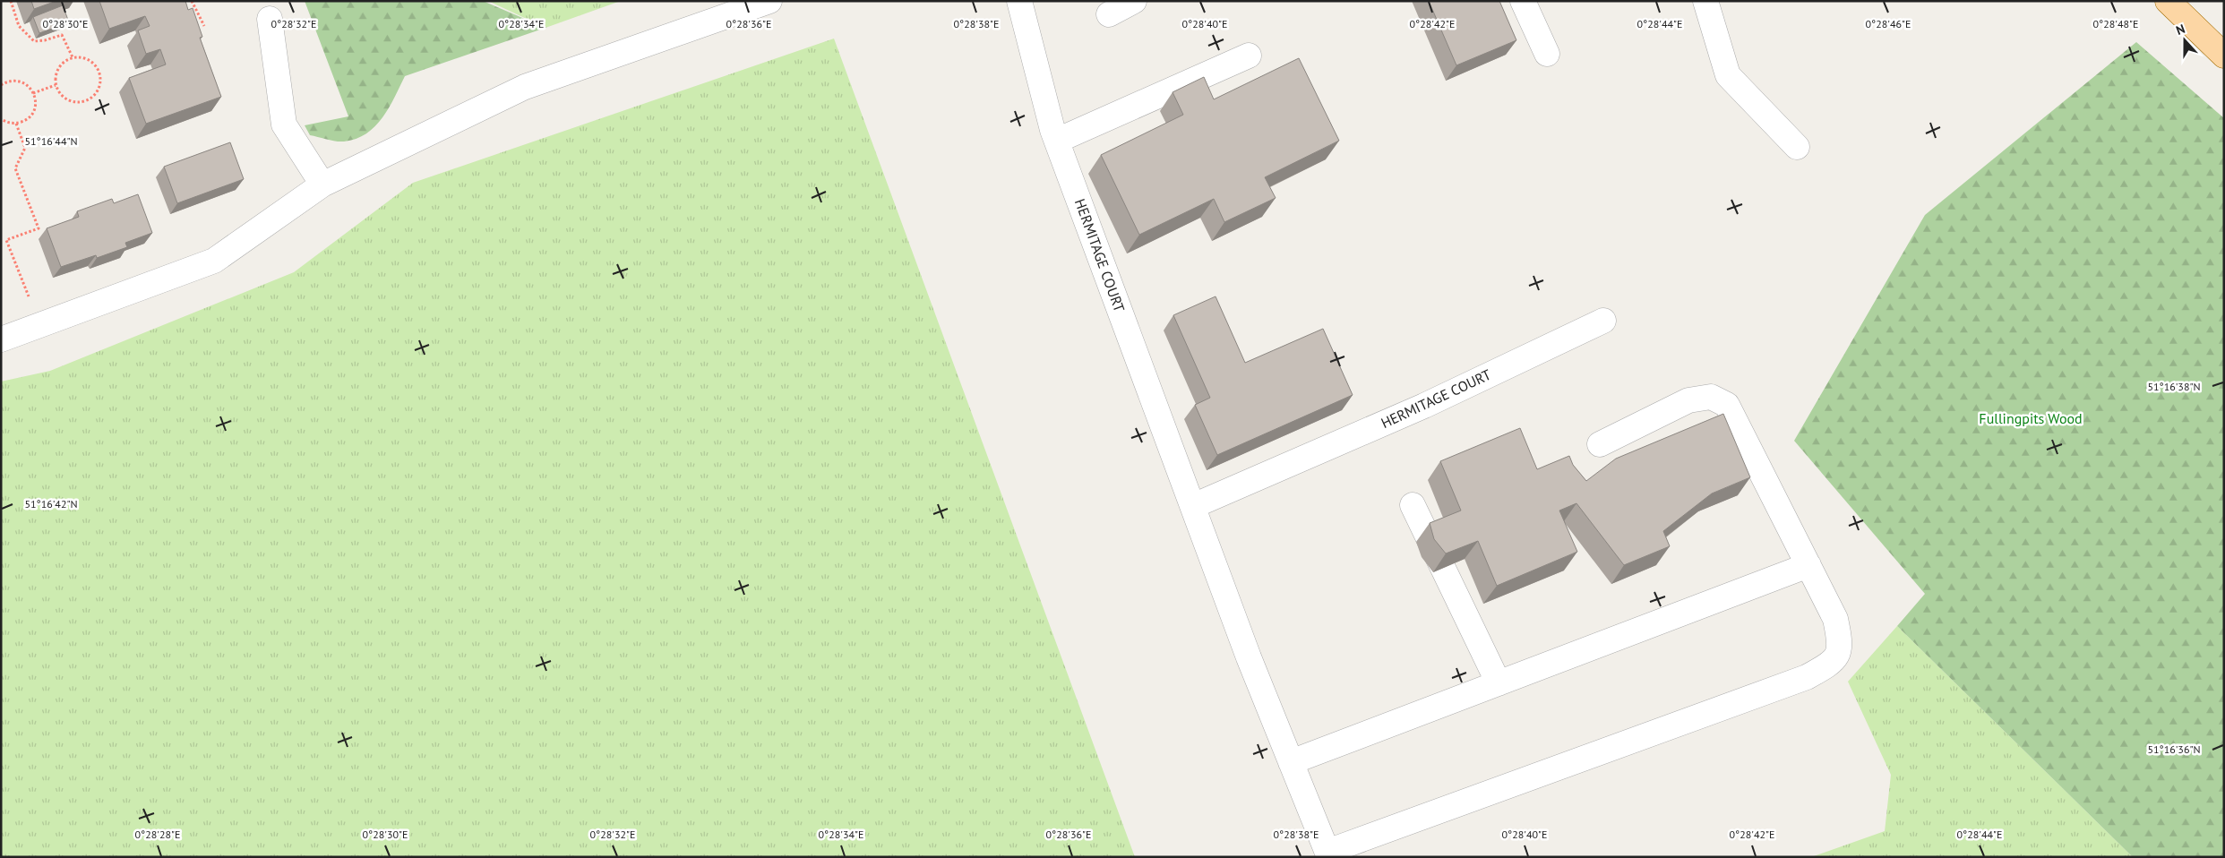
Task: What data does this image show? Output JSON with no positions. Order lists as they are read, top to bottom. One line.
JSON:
{"streets":{"street":["HERMITAGE COURT"]},"parks":["Fullingpits Wood"],"north":"top","coordinates":["0°28'30\"E","0°28'32\"E","0°28'34\"E","0°28'36\"E","0°28'38\"E","0°28'40\"E","0°28'42\"E","0°28'44\"E","0°28'46\"E","0°28'48\"E","51°16'44\"N","51°16'38\"N","51°16'42\"N","51°16'36\"N","0°28'28\"E"]}
